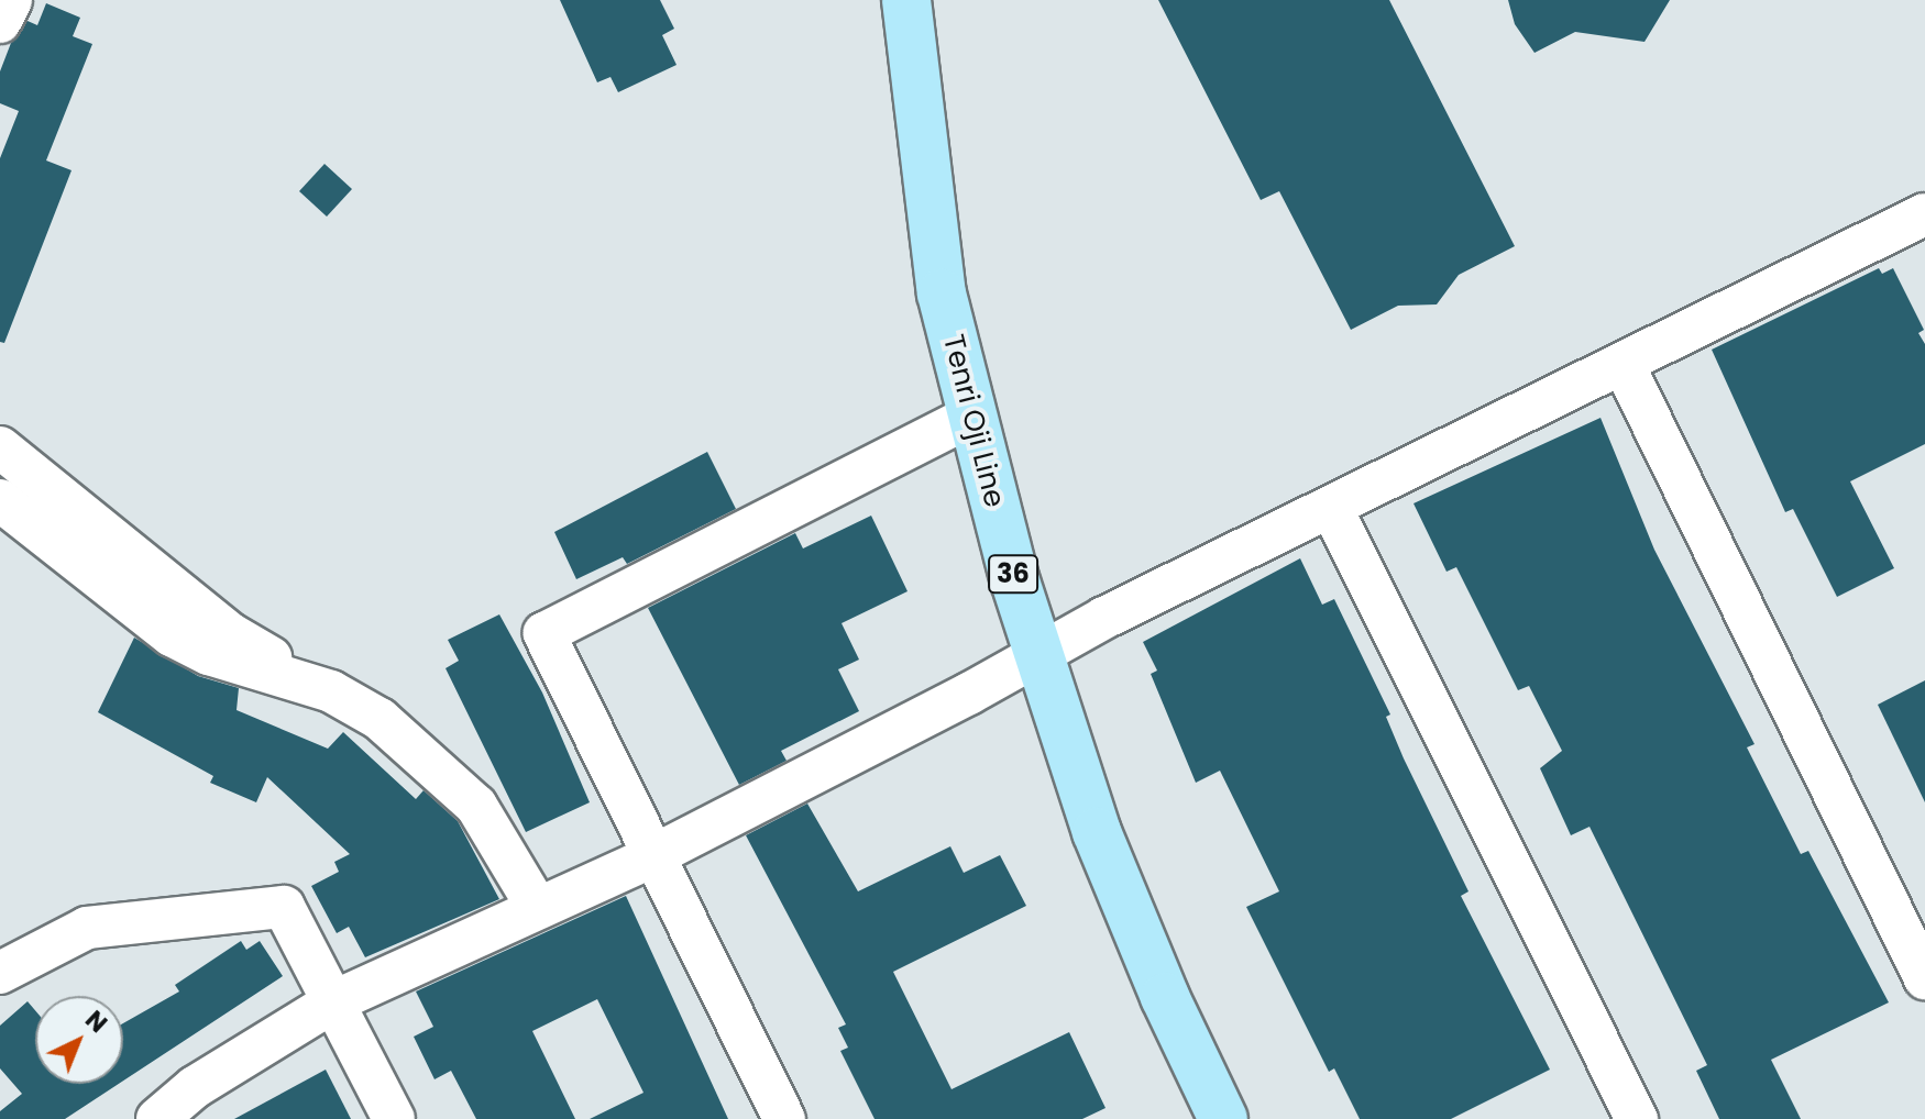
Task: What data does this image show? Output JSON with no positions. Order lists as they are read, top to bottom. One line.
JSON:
{"streets":{"main road":["Tenri Oji Line","36"]},"north":"top right"}
